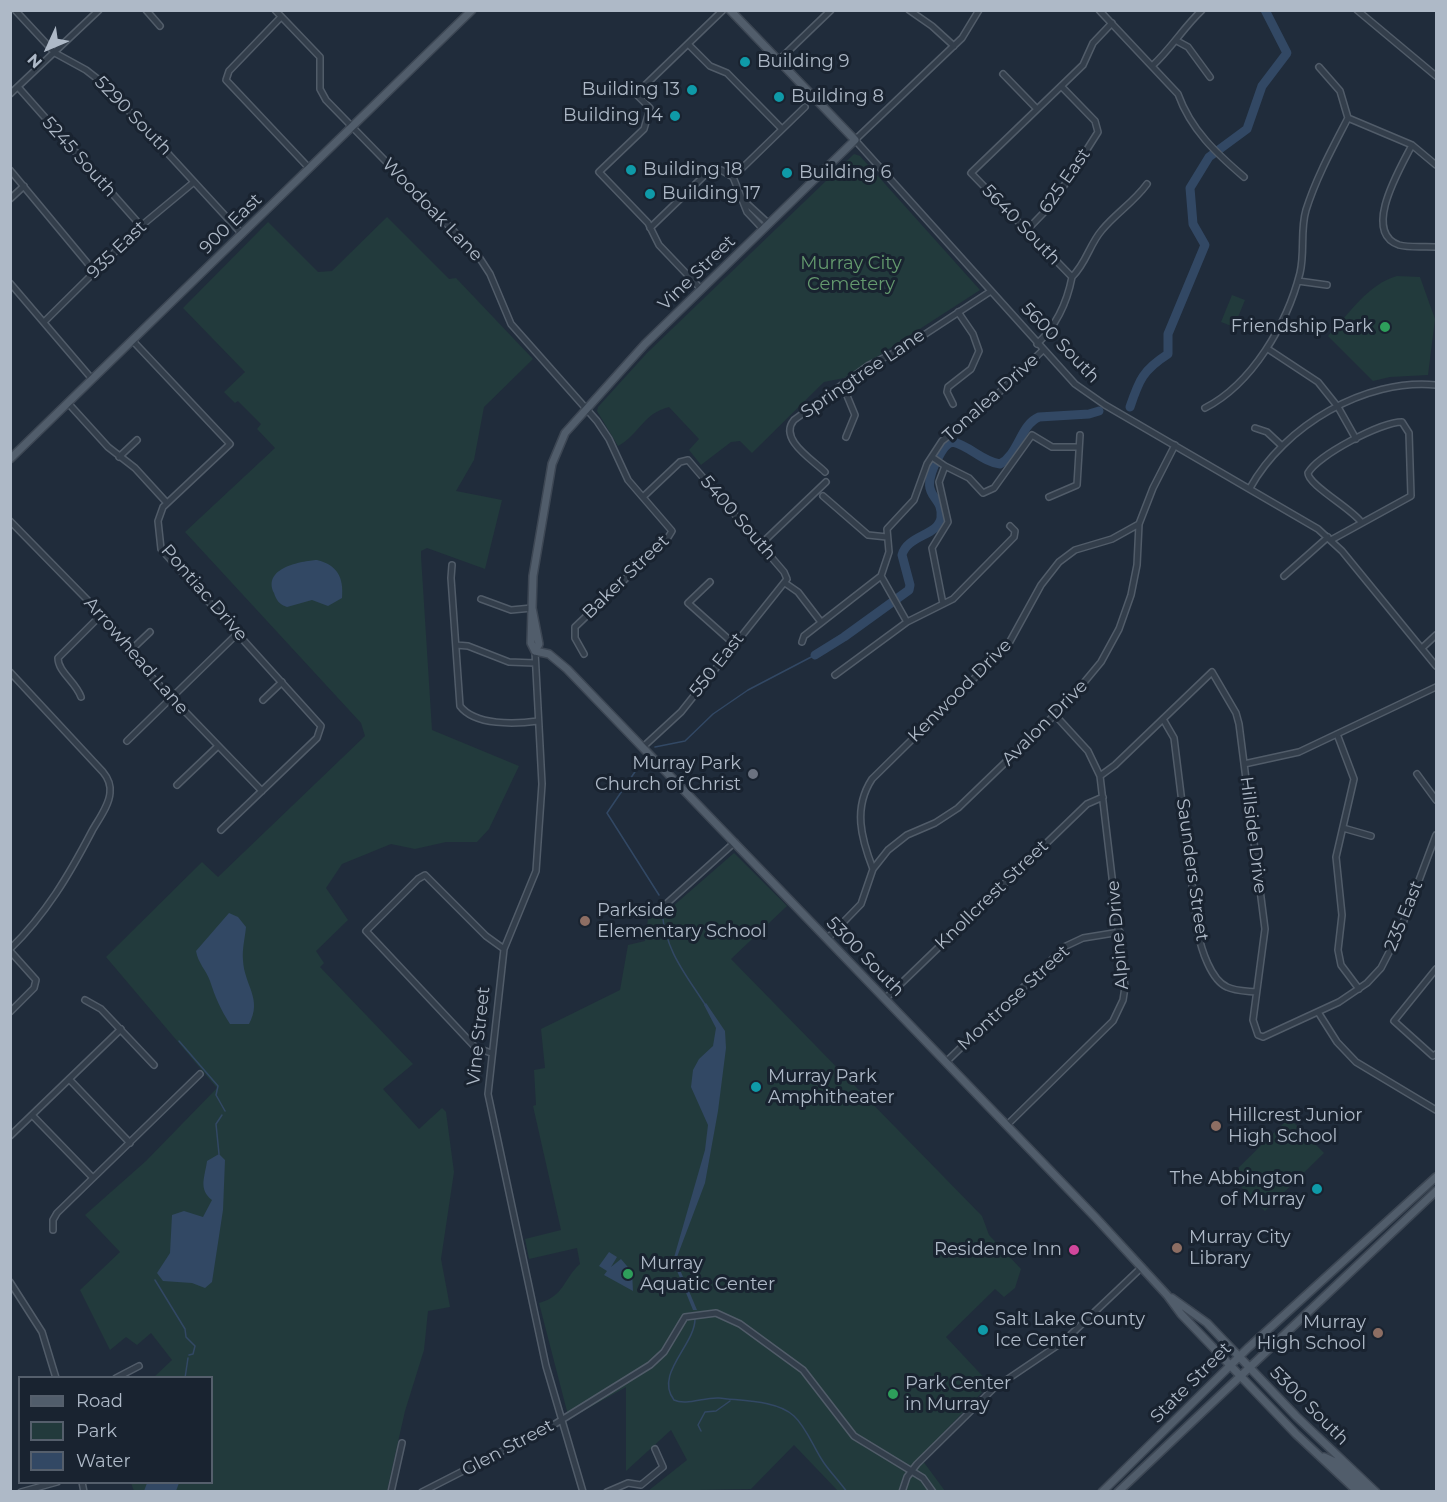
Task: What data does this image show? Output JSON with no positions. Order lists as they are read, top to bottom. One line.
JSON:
{"streets":{"main road":["900 East","Vine Street","5600 South","5300 South","State Street"],"street":["5290 South","5245 South","625 East","Woodoak Lane","5640 South","935 East","Springtree Lane","Tonalea Drive","5400 South","Baker Street","Pontiac Drive","Arrowhead Lane","550 East","Kenwood Drive","Avalon Drive","Hillside Drive","Saunders Street","Knollcrest Street","235 East","Alpine Drive","Montrose Street","Glen Street"]},"crossings":[["5290 South","900 East"],["5290 South","935 East"],["5245 South","935 East"],["625 East","5640 South"],["Woodoak Lane","900 East"],["Woodoak Lane","Vine Street"],["Woodoak Lane","5400 South"],["Woodoak Lane","Baker Street"],["Vine Street","5600 South"],["Vine Street","5300 South"],["Vine Street","Glen Street"],["5600 South","Springtree Lane"],["5600 South","Tonalea Drive"],["5600 South","Avalon Drive"],["5400 South","550 East"],["Pontiac Drive","Arrowhead Lane"],["550 East","5300 South"],["Kenwood Drive","Avalon Drive"],["Avalon Drive","Alpine Drive"],["Avalon Drive","5300 South"],["Hillside Drive","Saunders Street"],["Hillside Drive","235 East"],["Knollcrest Street","Alpine Drive"],["Knollcrest Street","5300 South"],["Alpine Drive","5300 South"],["Alpine Drive","Montrose Street"],["5300 South","Montrose Street"],["5300 South","State Street"]],"parks":["Murray City Cemetery"],"places":["Building 9","Building 13","Building 8","Building 14","Building 18","Building 6","Building 17","Friendship Park","Murray Park Church of Christ","Parkside Elementary School","Murray Park Amphitheater","Hillcrest Junior High School","The Abbington of Murray","Murray City Library","Residence Inn","Murray Aquatic Center","Salt Lake County Ice Center","Murray High School","Park Center in Murray"],"legend":["Road","Park","Water"],"north":"bottom left"}
